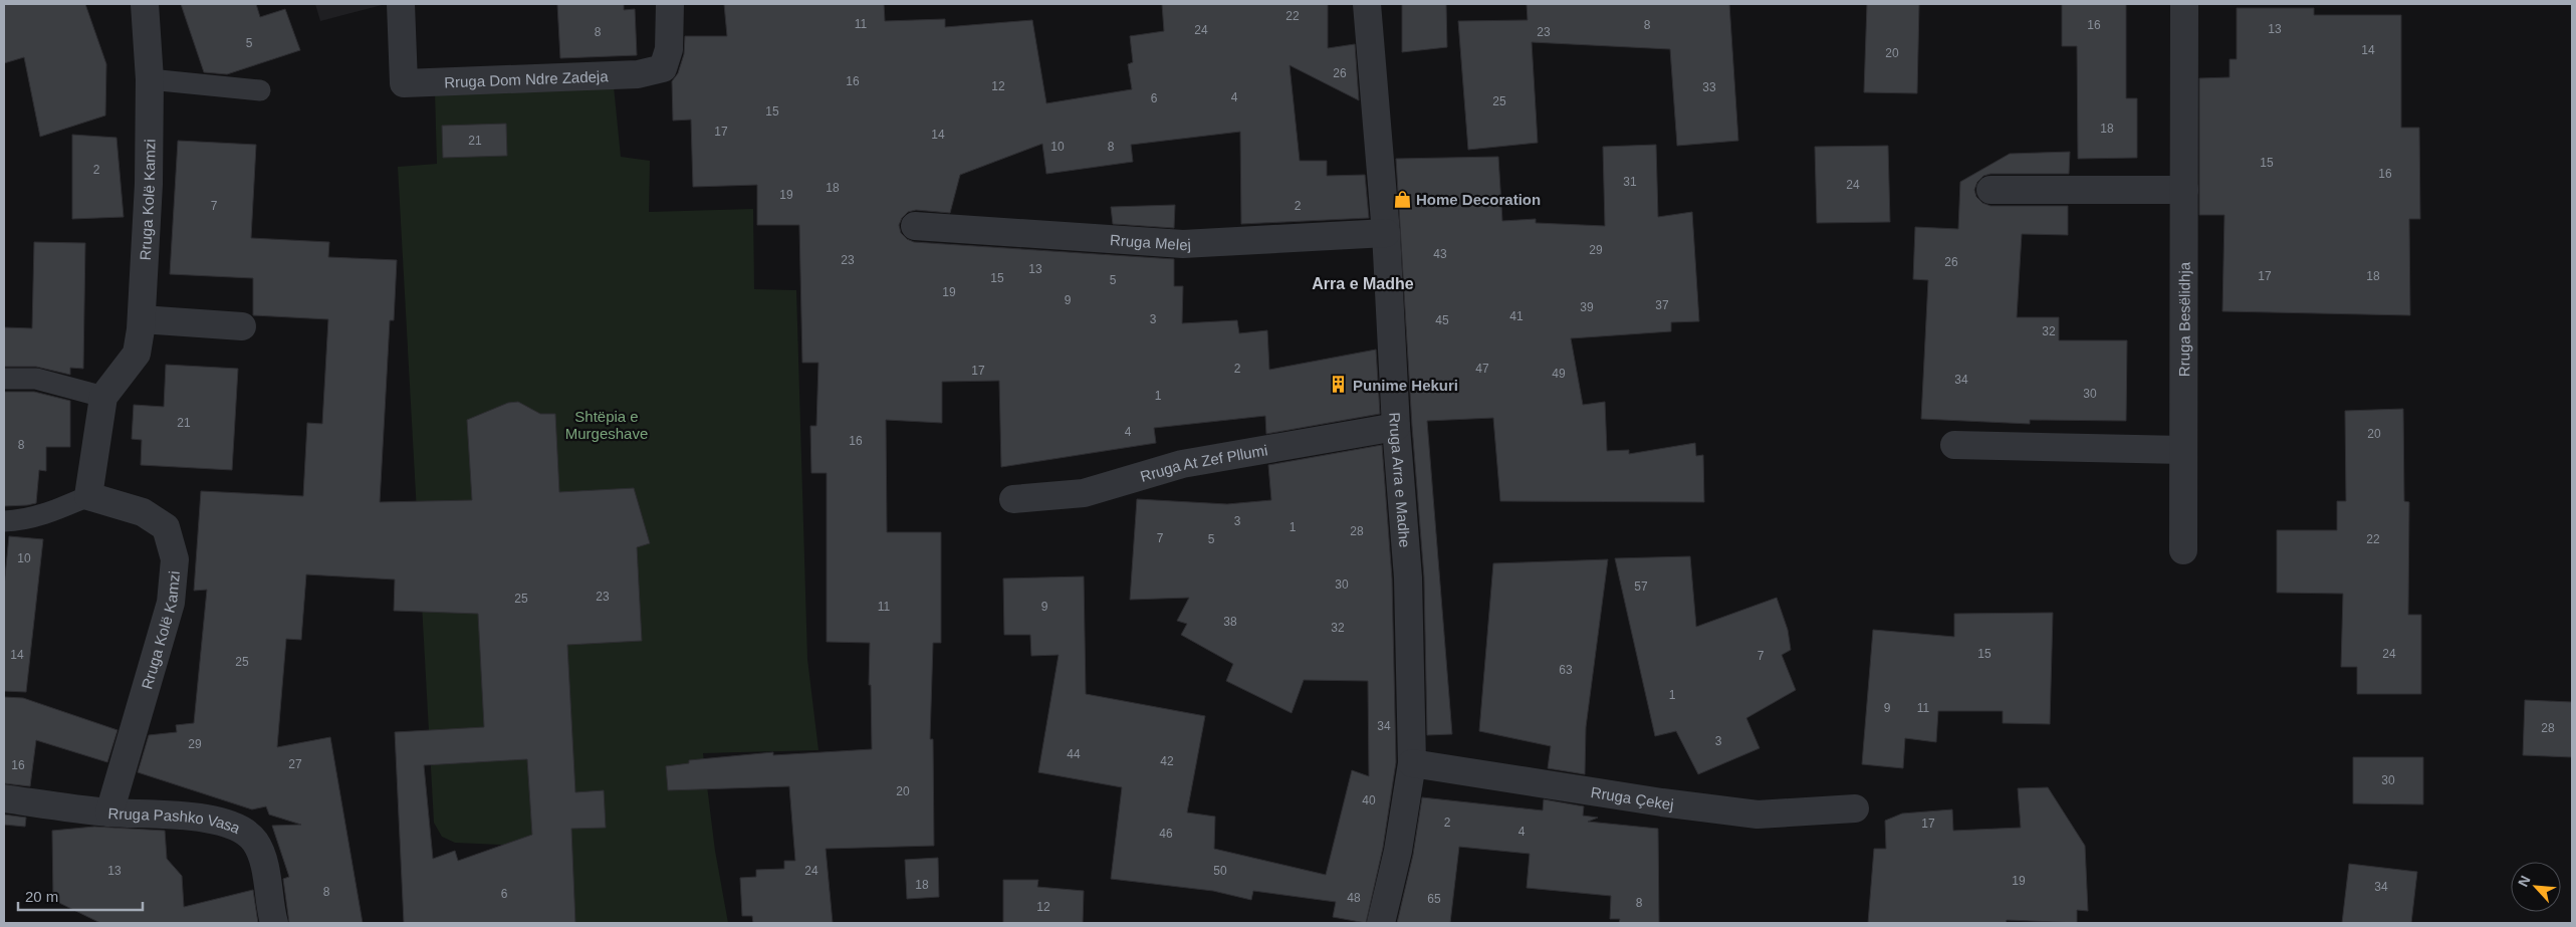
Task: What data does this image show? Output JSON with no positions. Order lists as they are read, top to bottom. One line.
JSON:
{"streets":{"street":["Rruga Dom Ndre Zadeja","Rruga Kolë Kamzi","Rruga Melej","Rruga Besëlidhja","Rruga At Zef Pllumi","Rruga Arra e Madhe","Rruga Çekej","Rruga Pashko Vasa"]},"crossings":[["Rruga Kolë Kamzi","Rruga Pashko Vasa"],["Rruga Melej","Rruga Arra e Madhe"],["Rruga At Zef Pllumi","Rruga Arra e Madhe"],["Rruga Arra e Madhe","Rruga Çekej"]],"districts":["Arra e Madhe"],"parks":["Shtëpia e Murgeshave"],"places":{"shop":["Home Decoration"],"building":["Punime Hekuri"]},"house_numbers":["22","11","8","16","13","24","8","23","5","14","20","26","16","12","33","4","6","25","15","18","17","14","21","10","8","15","2","16","31","24","18","19","7","2","29","43","23","26","13","17","18","15","5","19","9","37","39","41","3","45","32","2","47","17","49","34","30","1","21","4","20","16","8","3","1","28","7","5","22","10","30","57","23","25","11","9","38","32","15","24","14","7","25","63","1","9","11","34","28","3","29","44","42","27","16","30","20","40","2","17","4","46","13","24","50","19","18","34","8","6","48","65","8","12"],"scale_bar":"20 m","north":"top left"}
